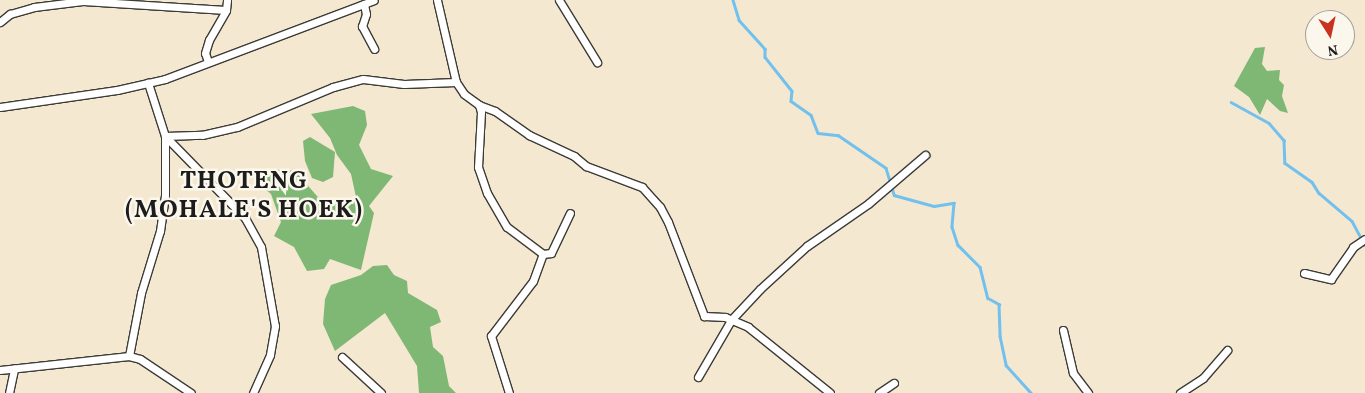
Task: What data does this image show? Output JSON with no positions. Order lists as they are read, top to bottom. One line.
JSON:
{"districts":["THOTENG (MOHALE'S HOEK)"],"north":"bottom"}
